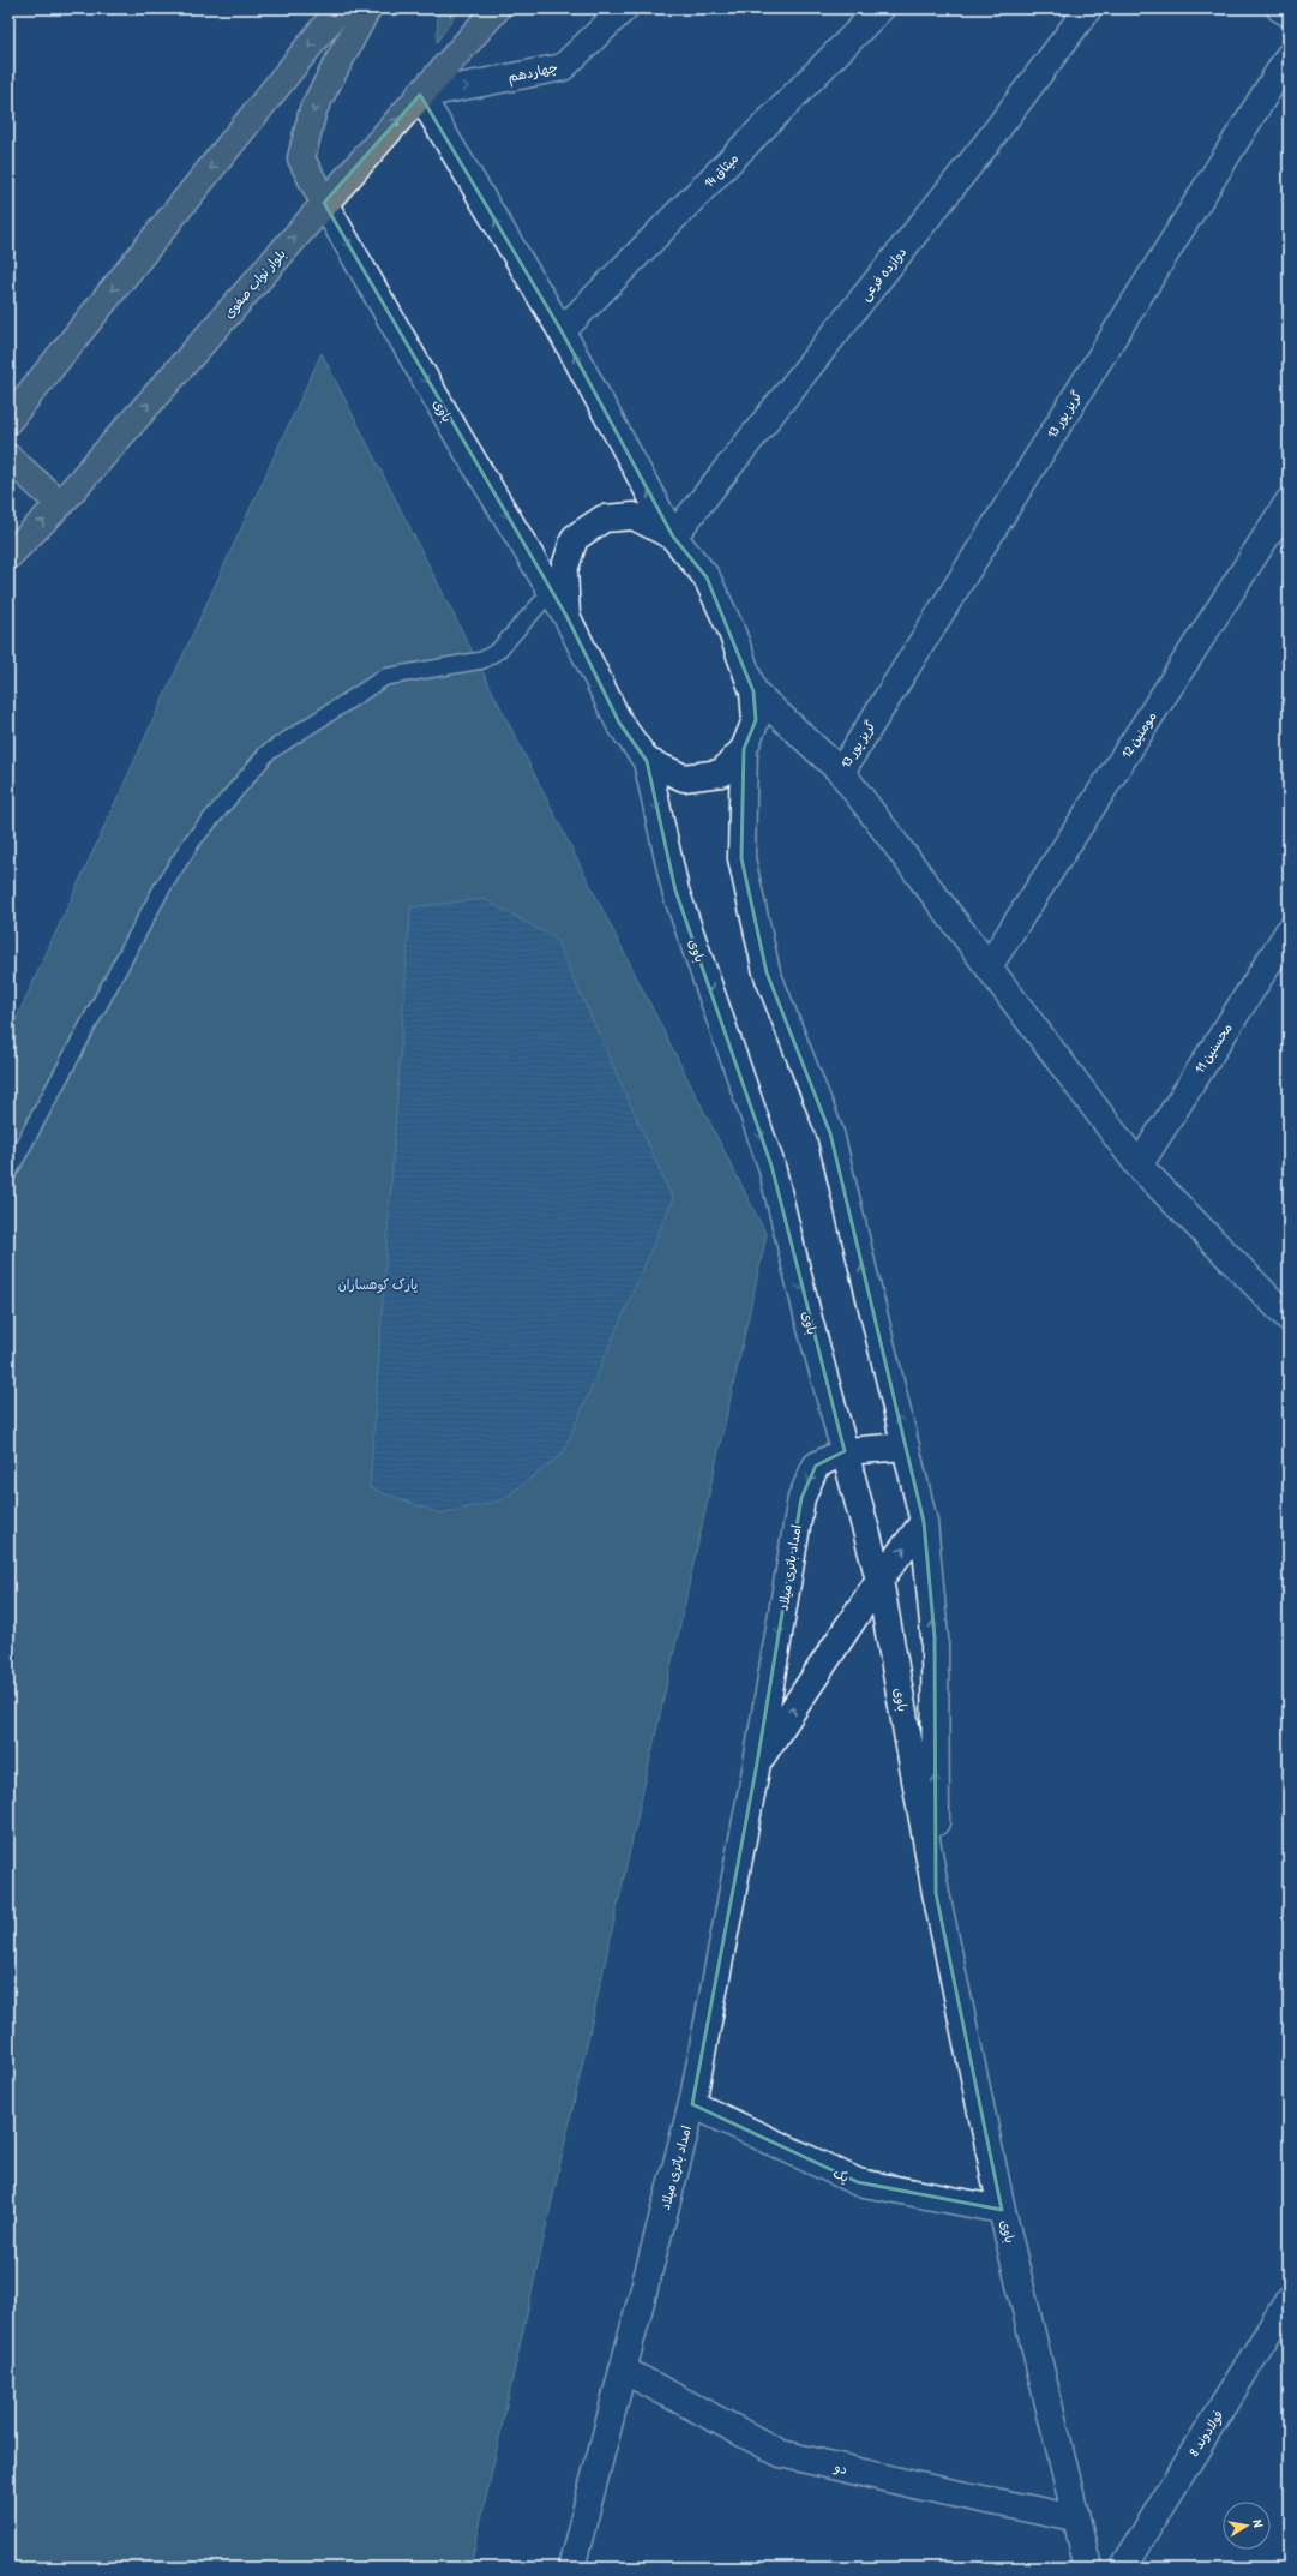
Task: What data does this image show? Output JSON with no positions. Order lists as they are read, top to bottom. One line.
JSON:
{"streets":{"main road":["بلوار نواب صفوی"],"street":["چهاردهم","میثاق 14","دوازده فرعی","باوی","گریز پور 13","مومنین 12","محسنین 11","امداد باتری میلاد","یک","فولادوند 8","دو"]},"crossings":[["چهاردهم","بلوار نواب صفوی"],["بلوار نواب صفوی","باوی"],["باوی","امداد باتری میلاد"],["باوی","یک"],["باوی","دو"],["امداد باتری میلاد","یک"],["امداد باتری میلاد","دو"]],"one_way":["چهاردهم"],"parks":["پارک کوهساران"],"north":"right"}
